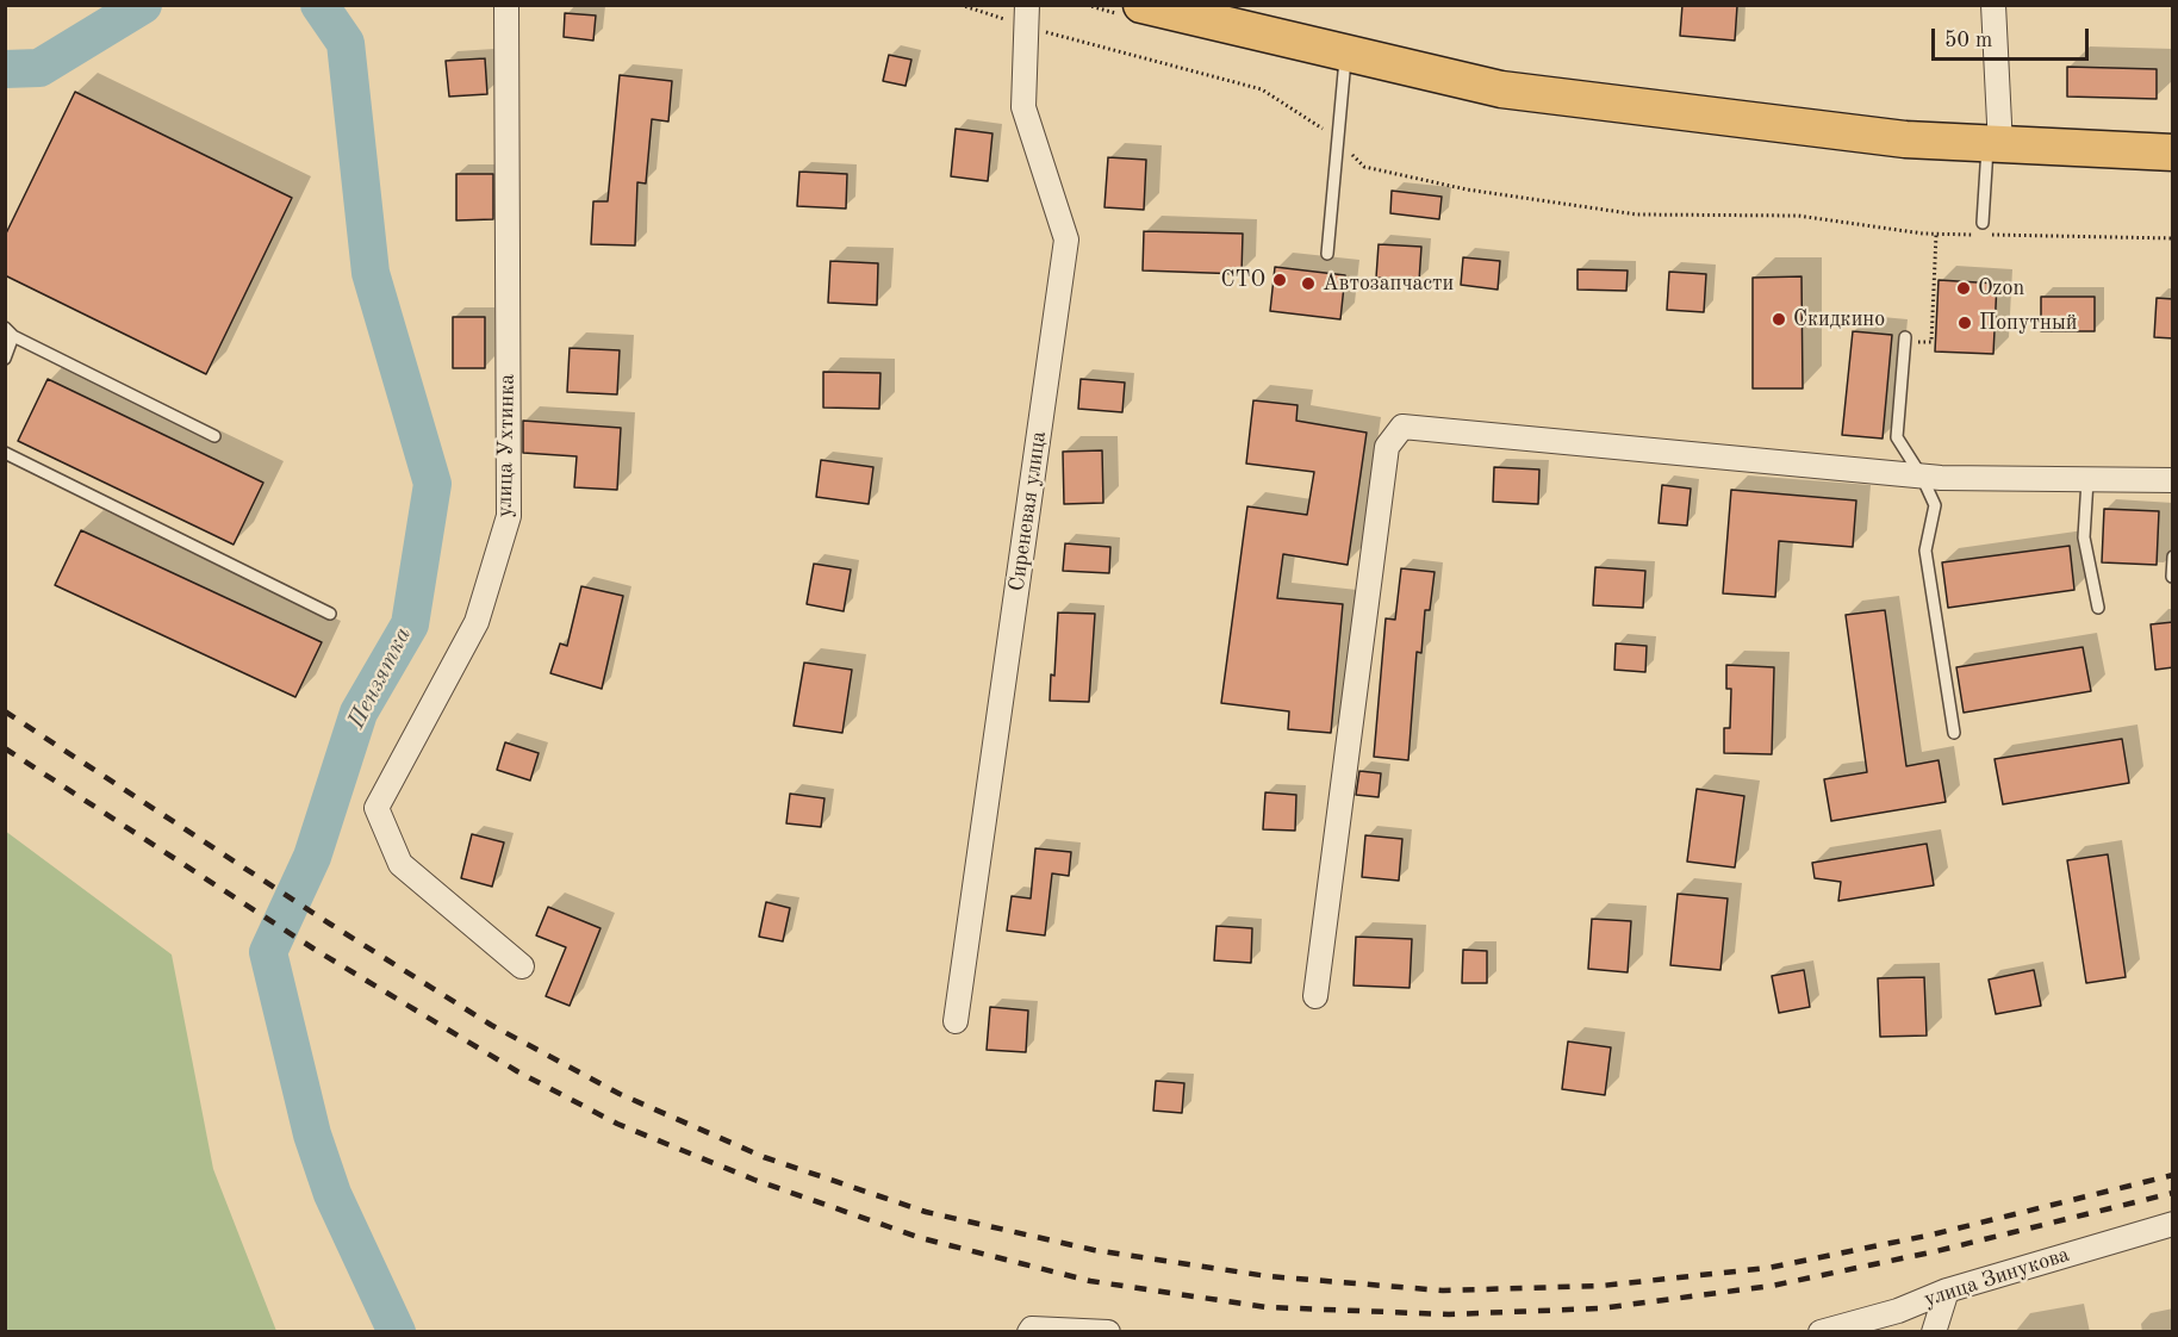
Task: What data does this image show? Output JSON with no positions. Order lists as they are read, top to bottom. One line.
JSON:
{"streets":{"street":["улица Ухтинка","Сиреневая улица","улица Зинукова"]},"water":["Пензятка"],"places":["СТО","Автозапчасти","Ozon","Скидкино","Попутный"],"scale_bar":"50 m"}
